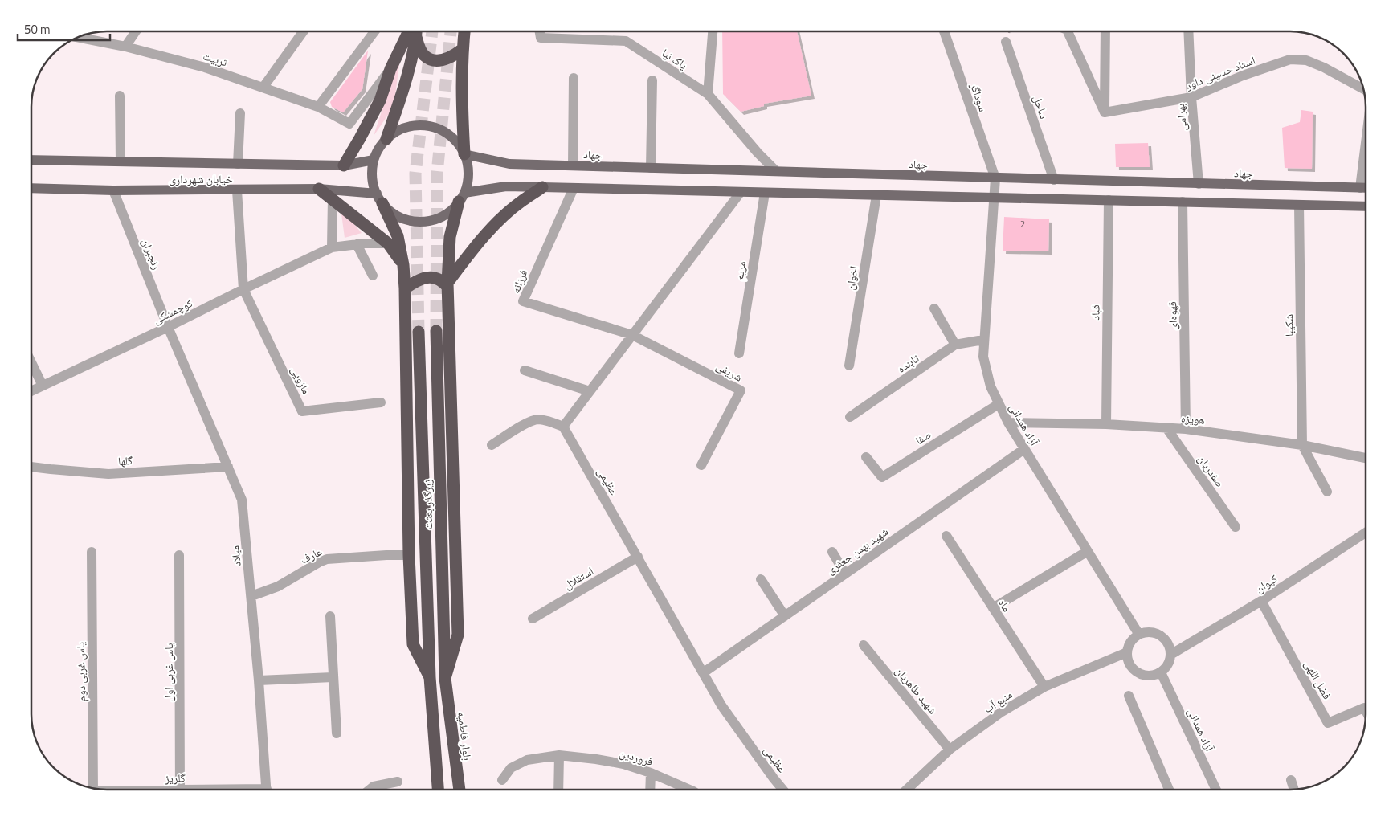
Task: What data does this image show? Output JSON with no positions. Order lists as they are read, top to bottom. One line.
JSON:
{"streets":{"highway":["زیرگذر بعثت","بلوار فاطمیه"],"main road":["جهاد","خیابان شهرداری"],"street":["تربیت","پاک نیا","استاد حسینی داور","سوداگر","ساحل","بهرامی","رنجبران","مریم","اخوان","فرزانه","کوچمشکی","قباد","قهوه‌ای","شکیبا","تابنده","شریفی","مازویی","هویزه","آزاد همدانی","صفا","گلها","صفدریان","عظیمی","شهید بهمن جعفری","عارف","میلاد","استقلال","کیوان","ماه","یاس غربی دوم","یاس غربی اول","فضل اللهی","شهید طاهریان","منبع آب","فروردین"]},"crossings":[["پاک نیا","جهاد"],["استاد حسینی داور","بهرامی"],["سوداگر","جهاد"],["سوداگر","آزاد همدانی"],["ساحل","جهاد"],["بهرامی","جهاد"],["جهاد","خیابان شهرداری"],["جهاد","آزاد همدانی"],["خیابان شهرداری","رنجبران"],["رنجبران","کوچمشکی"],["رنجبران","میلاد"],["فرزانه","شریفی"],["کوچمشکی","مازویی"],["کوچمشکی","میلاد"],["قباد","هویزه"],["قهوه‌ای","هویزه"],["شکیبا","هویزه"],["تابنده","آزاد همدانی"],["هویزه","آزاد همدانی"],["هویزه","صفدریان"],["آزاد همدانی","صفا"],["آزاد همدانی","شهید بهمن جعفری"],["آزاد همدانی","کیوان"],["آزاد همدانی","منبع آب"],["گلها","میلاد"],["عظیمی","شهید بهمن جعفری"],["عظیمی","استقلال"],["زیرگذر بعثت","بلوار فاطمیه"],["عارف","میلاد"],["کیوان","فضل اللهی"],["کیوان","منبع آب"],["ماه","منبع آب"],["شهید طاهریان","منبع آب"]],"house_numbers":["2"],"scale_bar":"50 m"}
